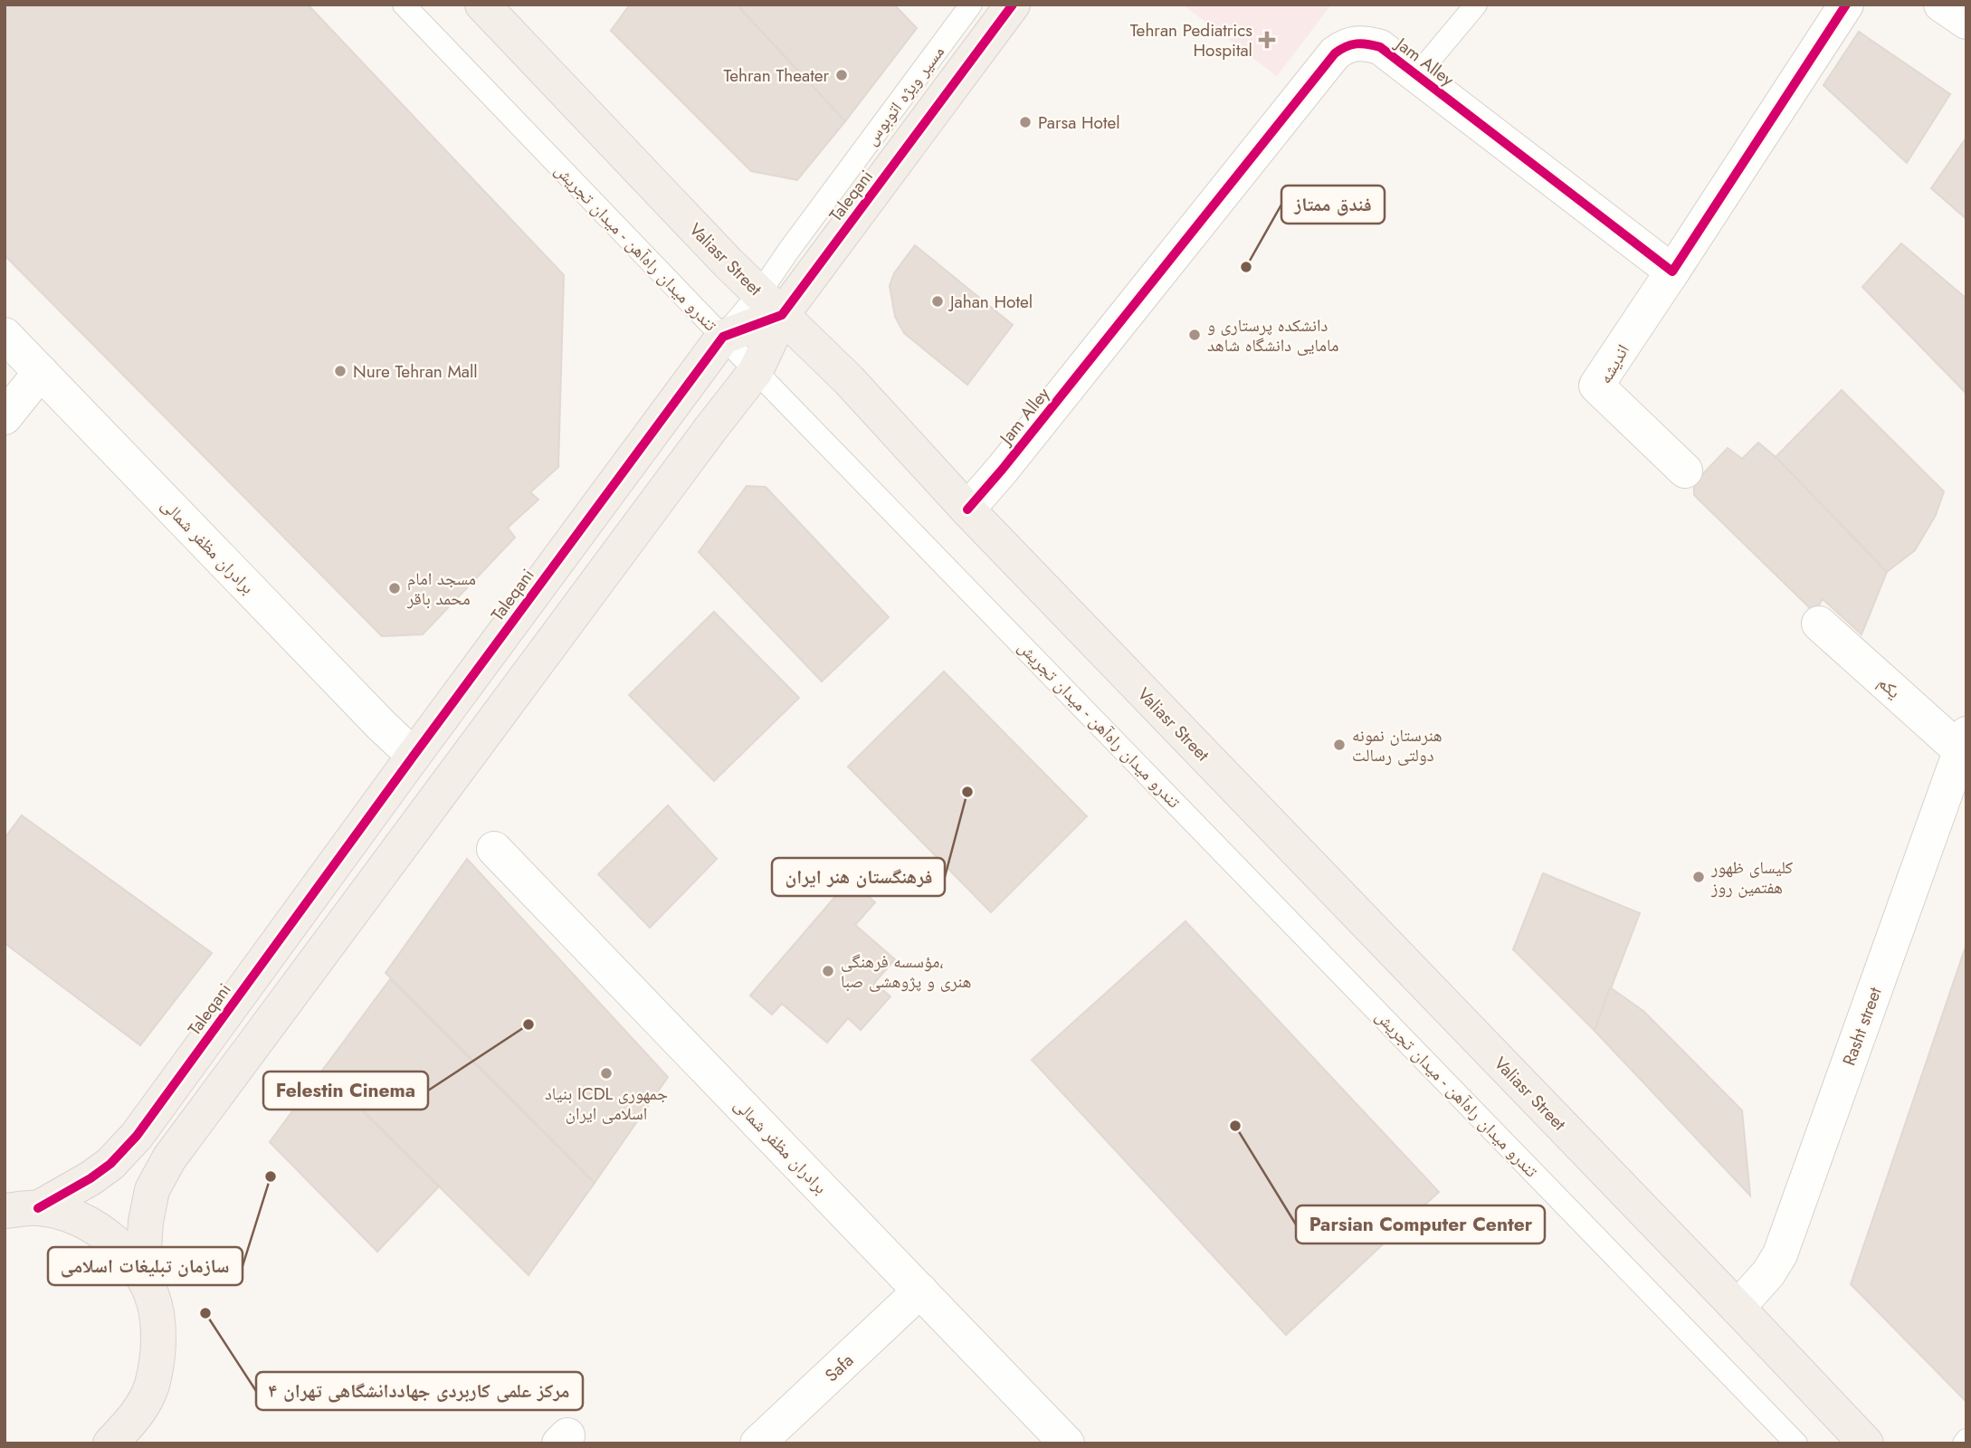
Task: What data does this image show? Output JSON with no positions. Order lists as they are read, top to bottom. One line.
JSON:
{"streets":{"main road":["Taleqani","Valiasr Street"],"street":["Jam Alley","اندیشه","برادران مظفر شمالی","یکم","Rasht street","Safa"],"lane":["مسیر ویژه اتوبوس","تندرو میدان راه‌آهن - میدان تجریش"]},"crossings":[["Jam Alley","Valiasr Street"],["Jam Alley","اندیشه"],["مسیر ویژه اتوبوس","Taleqani"],["مسیر ویژه اتوبوس","Valiasr Street"],["Taleqani","تندرو میدان راه‌آهن - میدان تجریش"],["Taleqani","Valiasr Street"],["Taleqani","برادران مظفر شمالی"],["Valiasr Street","Rasht street"],["برادران مظفر شمالی","Safa"],["یکم","Rasht street"]],"places":{"health":["Tehran Pediatrics Hospital"],"other":["Tehran Theater","Parsa Hotel","فندق ممتاز","Jahan Hotel","دانشکده پرستاری و مامایی دانشگاه شاهد","Nure Tehran Mall","مسجد امام محمد باقر","هنرستان نمونه دولتی رسالت","فرهنگستان هنر ایران","کلیسای ظهور هفتمین روز","مؤسسه فرهنگی، هنری و پژوهشی صبا","Felestin Cinema","بنیاد ICDL جمهوری اسلامی ایران","Parsian Computer Center","سازمان تبلیغات اسلامی","مرکز علمی کاربردی جهاددانشگاهی تهران ۴"]}}
